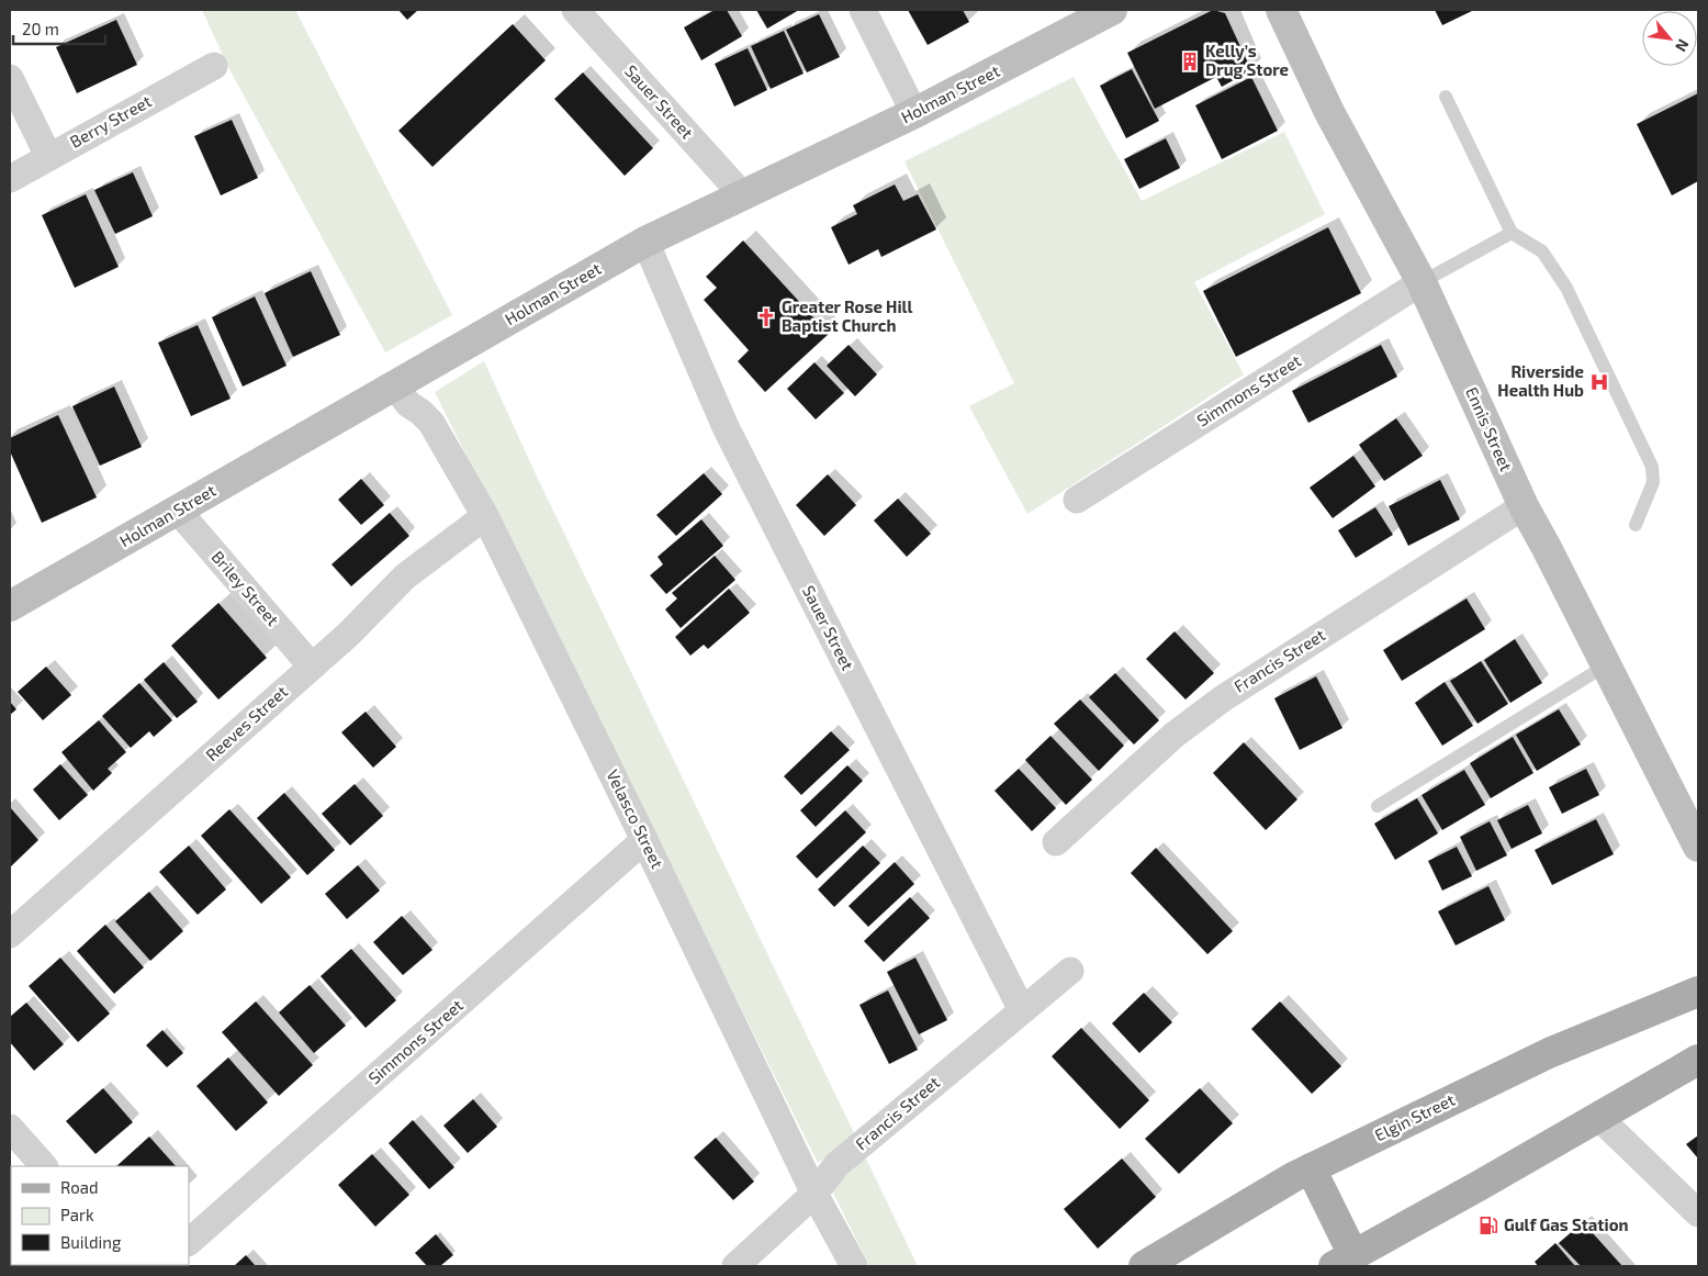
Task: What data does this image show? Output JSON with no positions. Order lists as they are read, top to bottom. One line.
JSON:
{"streets":{"main road":["Elgin Street"],"street":["Holman Street","Sauer Street","Berry Street","Simmons Street","Ennis Street","Briley Street","Francis Street","Reeves Street","Velasco Street"]},"crossings":[["Holman Street","Sauer Street"],["Holman Street","Briley Street"],["Holman Street","Velasco Street"],["Sauer Street","Francis Street"],["Simmons Street","Ennis Street"],["Simmons Street","Velasco Street"],["Ennis Street","Francis Street"],["Briley Street","Reeves Street"],["Francis Street","Velasco Street"],["Reeves Street","Velasco Street"]],"places":{"building":["Kelly’s Drug Store"],"church":["Greater Rose Hill Baptist Church"],"hospital":["Riverside Health Hub"],"fuel station":["Gulf Gas Station"]},"legend":["Road","Park","Building"],"scale_bar":"20 m","north":"bottom right"}
